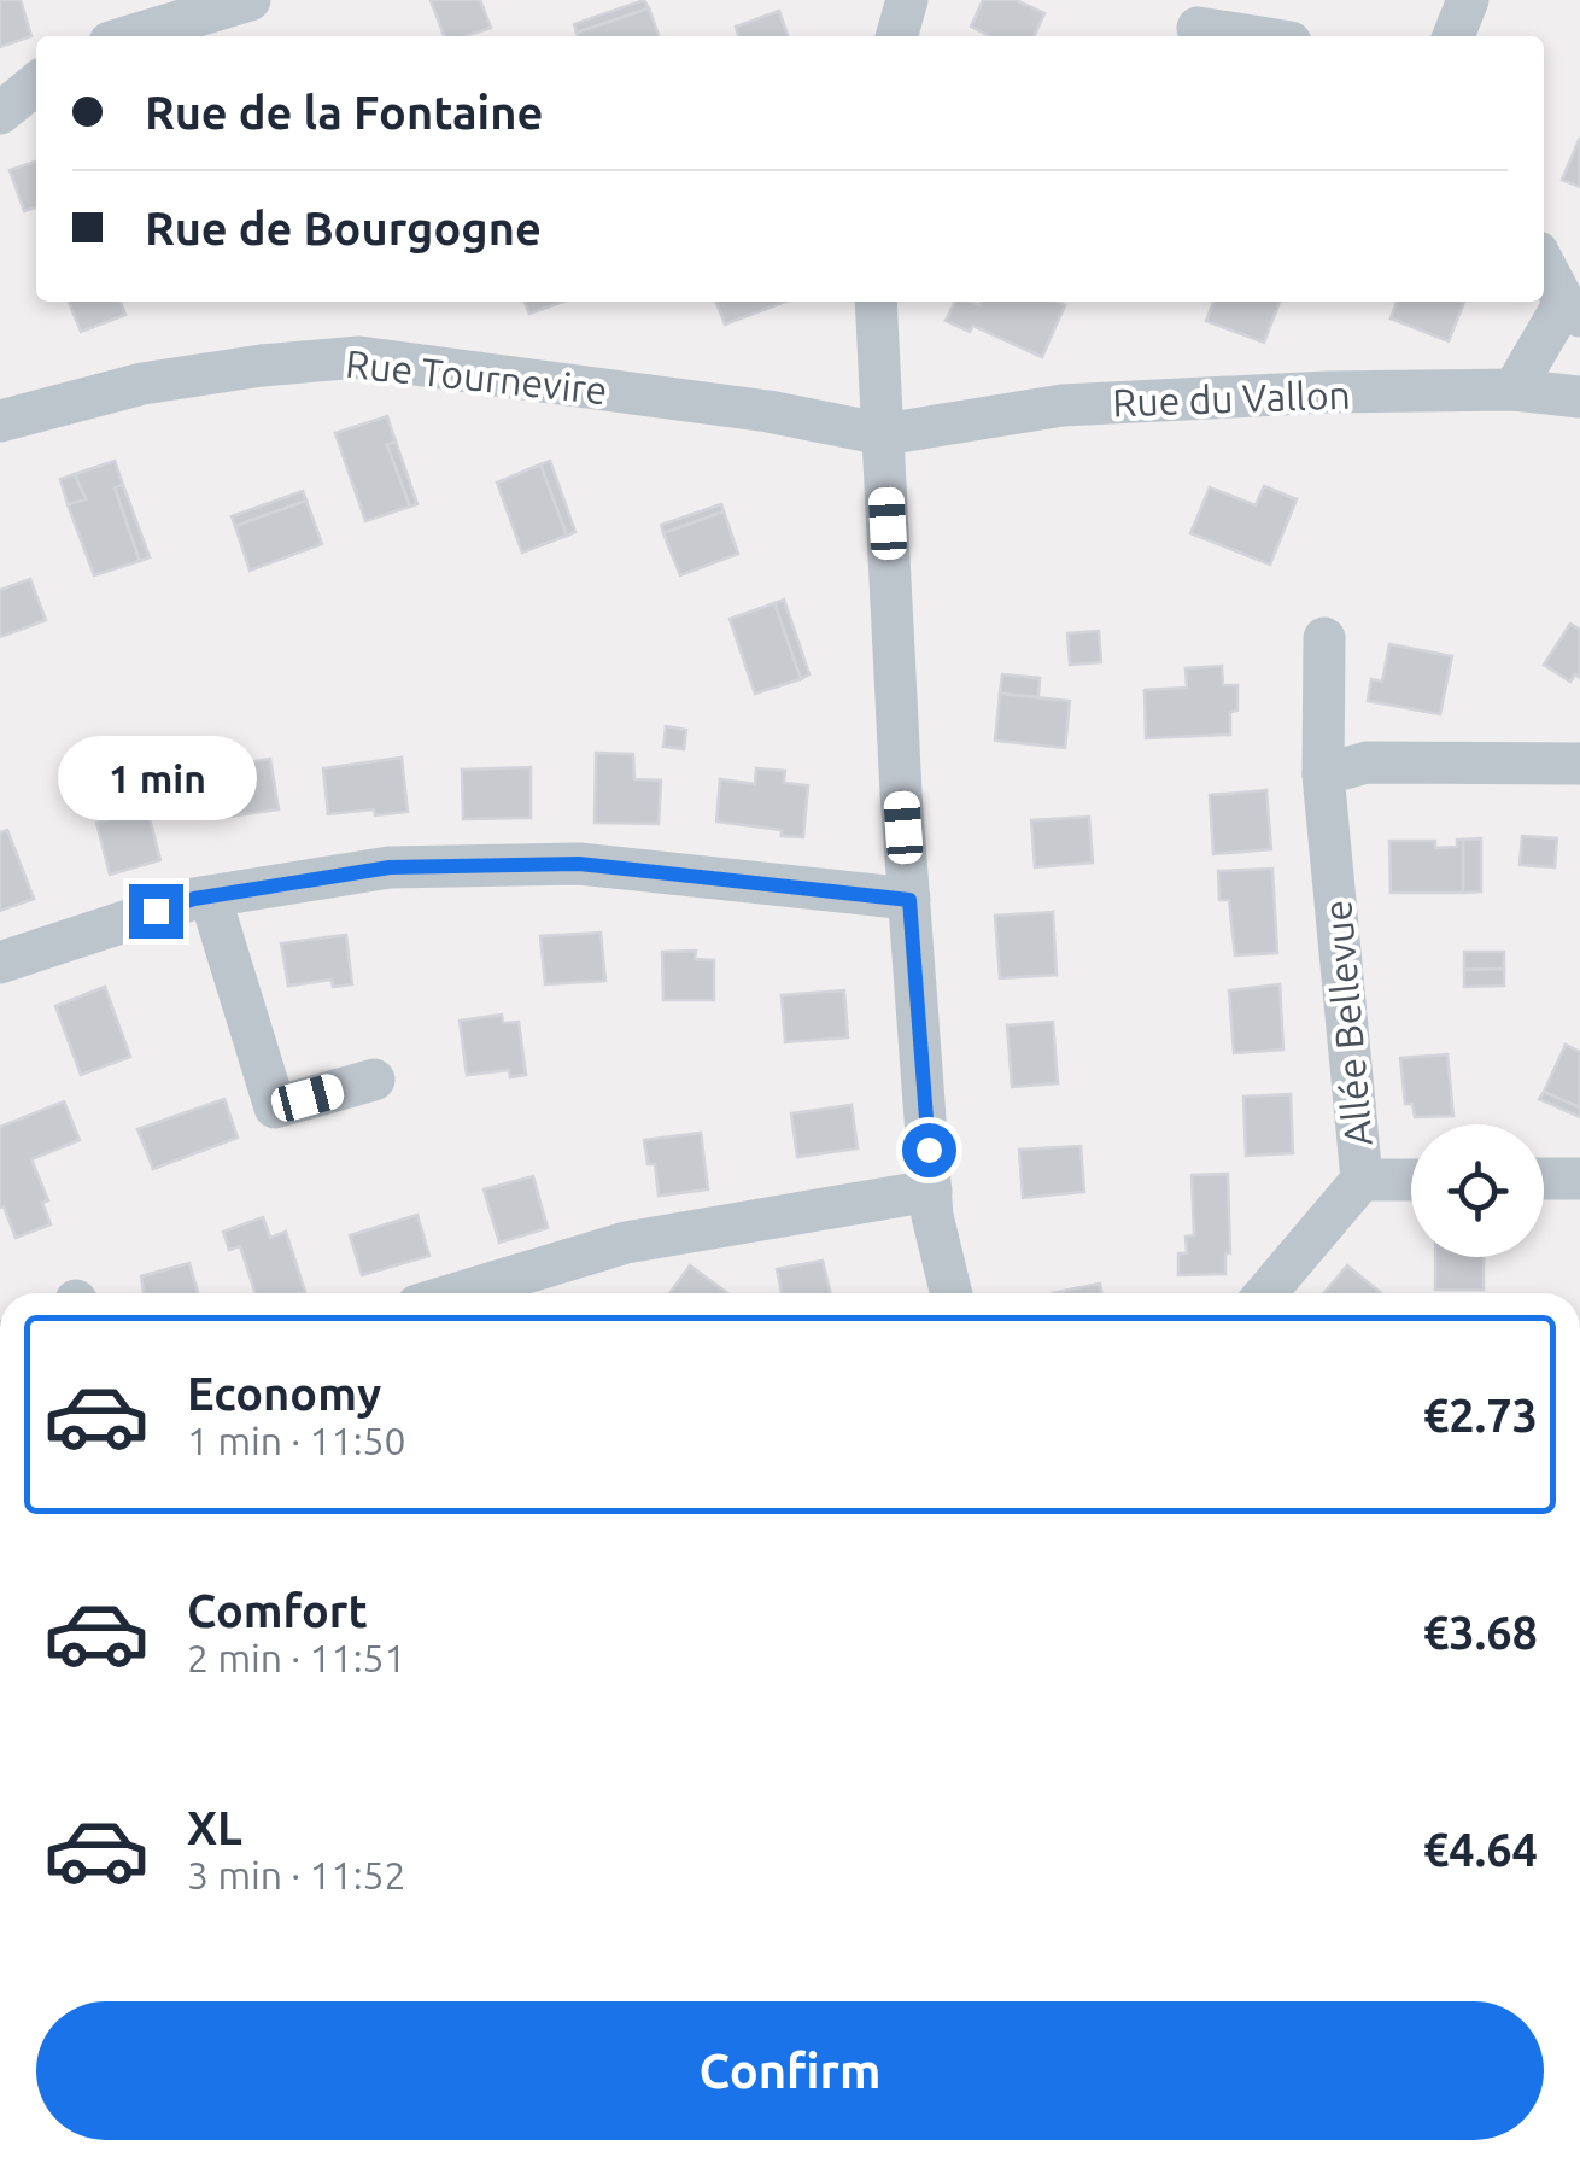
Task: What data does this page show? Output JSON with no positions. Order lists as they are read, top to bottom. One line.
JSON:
{"streets":{"street":["Rue Tournevire","Rue du Vallon","Allée Bellevue"]},"crossings":[["Rue Tournevire","Rue du Vallon"]],"page":{"banner":["Rue de la Fontaine","Rue de Bourgogne"],"bubble":"1 min","list":[{"name":"Economy","note":"1 min · 11:50","value":"€2.73"},{"name":"Comfort","note":"2 min · 11:51","value":"€3.68"},{"name":"XL","note":"3 min · 11:52","value":"€4.64"}],"buttons":"Confirm"}}
